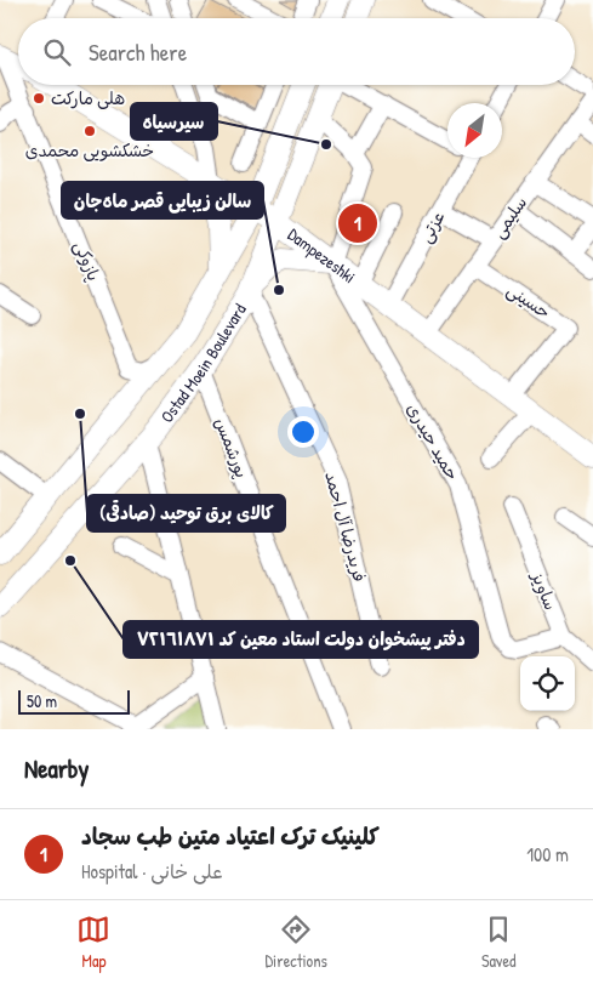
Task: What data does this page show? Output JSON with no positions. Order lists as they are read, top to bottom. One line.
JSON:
{"streets":{"main road":["Dampezeshki","Ostad Moein Boulevard"],"street":["سلیمی","عزتی","پازوکی","حسینی","حمید حیدری","پورشمس","فریدرضا آل احمد","ساویز"]},"crossings":[["سلیمی","Dampezeshki"],["سلیمی","حسینی"],["عزتی","Dampezeshki"],["Dampezeshki","حسینی"],["Dampezeshki","Ostad Moein Boulevard"],["Dampezeshki","حمید حیدری"],["پازوکی","Ostad Moein Boulevard"],["Ostad Moein Boulevard","پورشمس"],["Ostad Moein Boulevard","فریدرضا آل احمد"],["حمید حیدری","ساویز"]],"places":["هلی مارکت","خشکشویی محمدی","سیرسیاه","سالن زیبایی قصر ماه‌جان","کالای برق توحید (صادقی)","دفتر پيشخوان دولت استاد معين كد ٧٢١٦١٨٧١"],"scale_bar":"50 m","north":"bottom left","page":{"search":"Search here","pins":"1","scale":"50 m","heading":"Nearby","list":[{"mark":"1","name":"کلینیک ترک اعتیاد متین طب سجاد","note":"Hospital · علی خانی","value":"100 m"}],"nav":["Map","Directions","Saved"]}}
